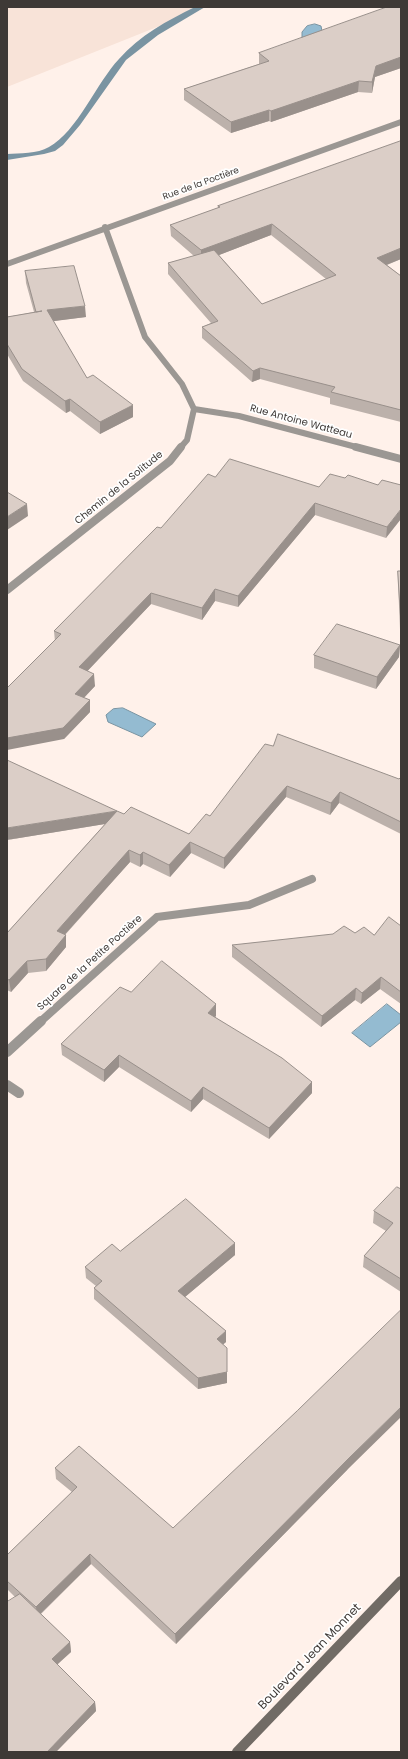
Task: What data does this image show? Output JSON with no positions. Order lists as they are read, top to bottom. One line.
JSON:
{"streets":{"main road":["Boulevard Jean Monnet"],"street":["Rue de la Poctière","Rue Antoine Watteau","Chemin de la Solitude","Square de la Petite Poctière"]},"crossings":[["Rue Antoine Watteau","Chemin de la Solitude"]]}
